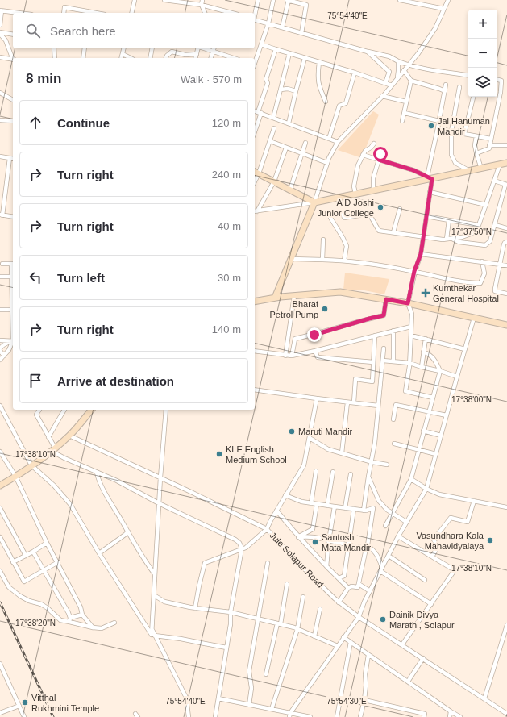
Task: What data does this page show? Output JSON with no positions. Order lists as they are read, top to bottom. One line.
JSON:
{"streets":{"street":["Jule Solapur Road"]},"places":{"other":["Jai Hanuman Mandir","A D Joshi Junior College","Bharat Petrol Pump","Maruti Mandir","KLE English Medium School","Vasundhara Kala Mahavidyalaya","Santoshi Mata Mandir","Dainik Divya Marathi, Solapur","Vitthal Rukhmini Temple"],"health":["Kumthekar General Hospital"]},"page":{"map_buttons":["+","−"],"search":"Search here","heading":["8 min","Walk · 570 m"],"list":[["Continue","120 m"],["Turn right","240 m"],["Turn right","40 m"],["Turn left","30 m"],["Turn right","140 m"],"Arrive at destination"]},"coordinates":["75°54'40\"E","17°37'50\"N","17°38'00\"N","17°38'10\"N","17°38'20\"N","75°54'30\"E"]}
